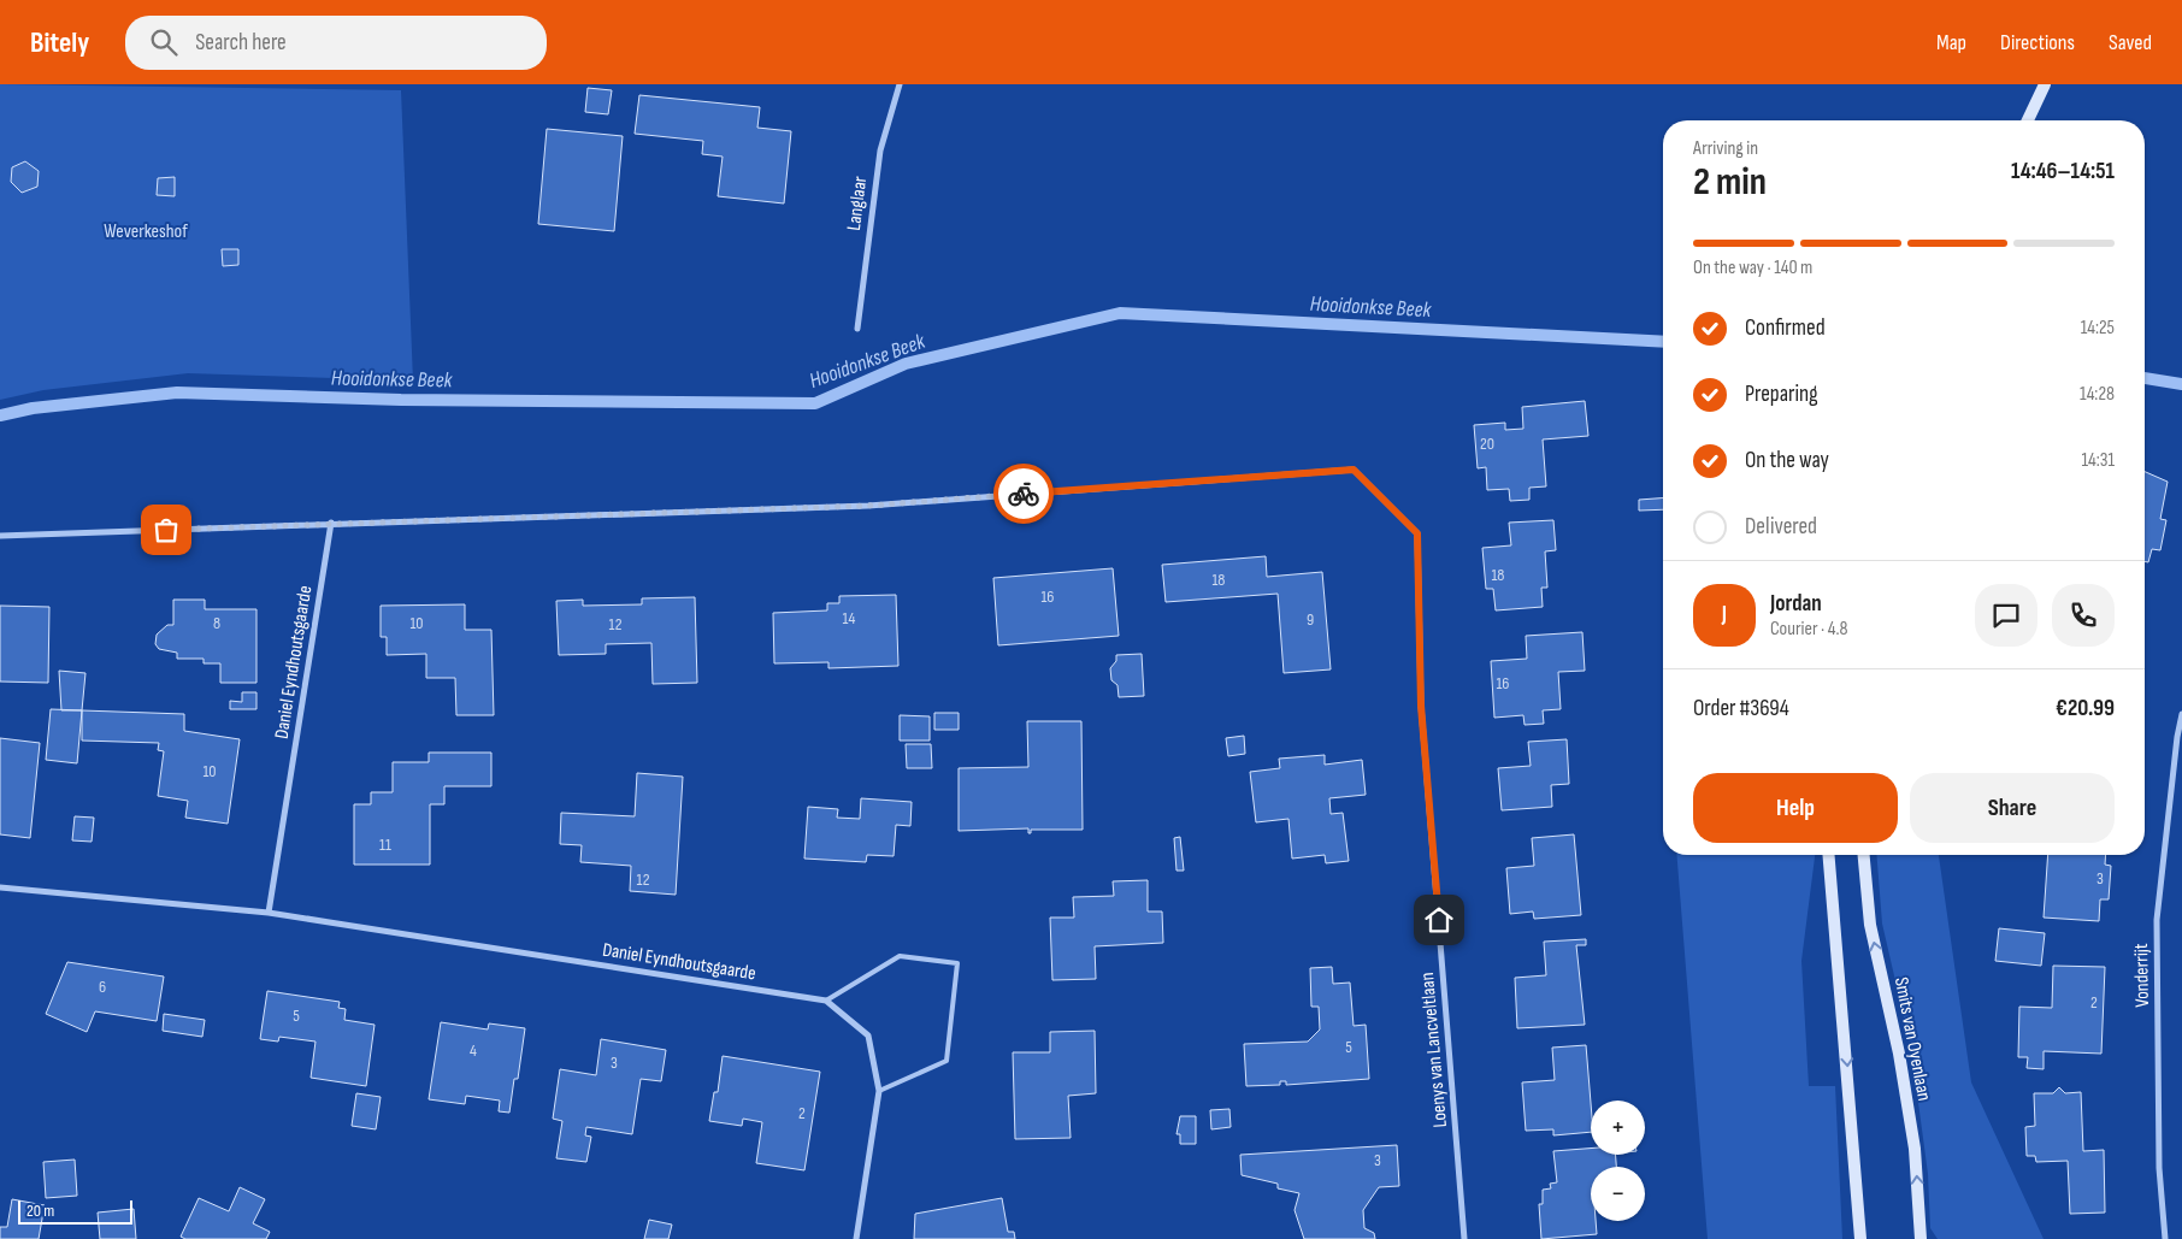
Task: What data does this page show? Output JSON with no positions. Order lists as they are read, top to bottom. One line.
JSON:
{"streets":{"main road":["Smits van Oyenlaan"],"street":["Langlaar","Daniel Eyndhoutsgaarde","Vonderrijt","Loenys van Lancveltlaan"]},"crossings":[["Daniel Eyndhoutsgaarde","Loenys van Lancveltlaan"]],"water":["Hooidonkse Beek"],"parks":["Weverkeshof"],"house_numbers":["20","18","18","16","14","9","8","10","12","16","10","11","3","12","6","2","5","5","4","3","2","3"],"scale_bar":"20 m","page":{"header":"Bitely","search":"Search here","nav":["Map","Directions","Saved"],"heading":["2 min","Arriving in","14:46–14:51"],"panel":["Jordan","Courier · 4.8","Order #3694","€20.99"],"bar":"On the way · 140 m","list":[["Confirmed","14:25"],["Preparing","14:28"],["On the way","14:31"],"Delivered"],"round":"J","buttons":["Help","Share"],"map_buttons":["+","−"],"scale":"20 m"}}
